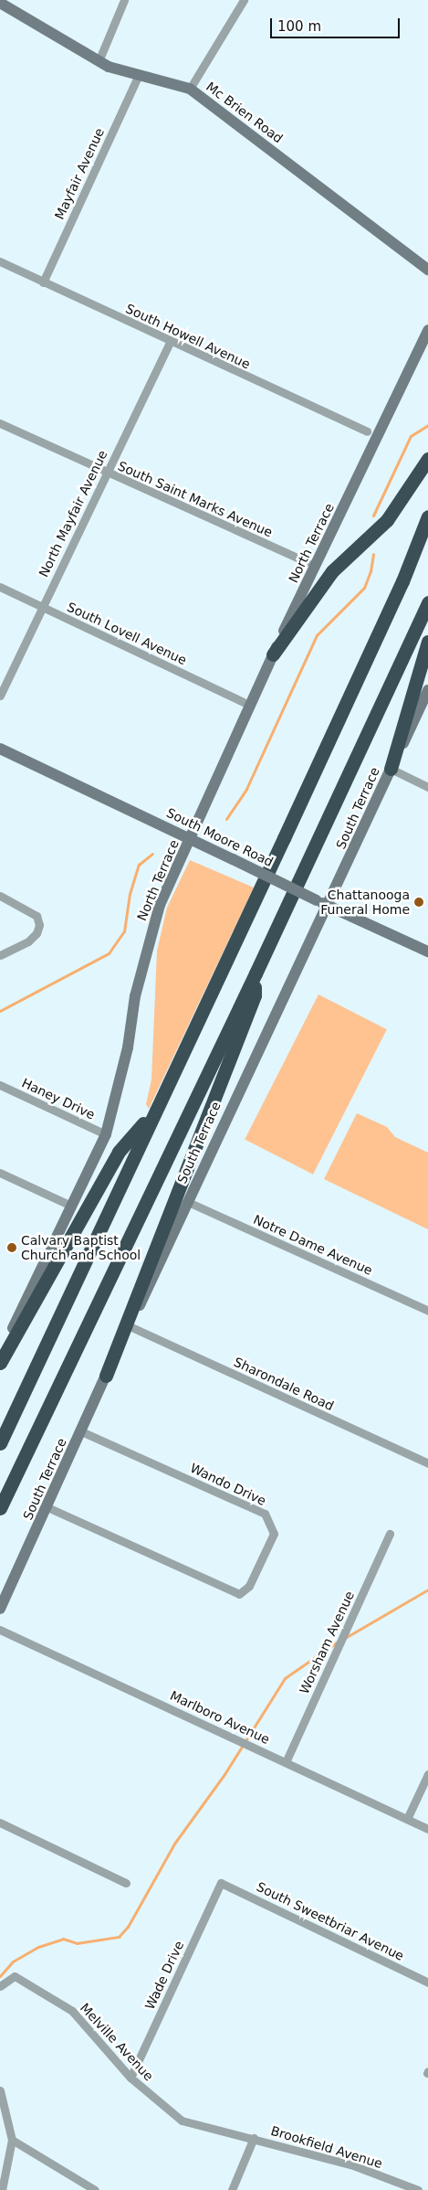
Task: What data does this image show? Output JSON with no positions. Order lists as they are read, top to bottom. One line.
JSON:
{"streets":{"street":["Mc Brien Road","Mayfair Avenue","South Howell Avenue","South Saint Marks Avenue","North Mayfair Avenue","North Terrace","South Lovell Avenue","South Terrace","South Moore Road","Haney Drive","Notre Dame Avenue","Sharondale Road","Wando Drive","Worsham Avenue","Marlboro Avenue","South Sweetbriar Avenue","Wade Drive","Melville Avenue","Brookfield Avenue"]},"crossings":[["Mc Brien Road","Mayfair Avenue"],["Mayfair Avenue","South Howell Avenue"],["South Howell Avenue","North Mayfair Avenue"],["South Saint Marks Avenue","North Mayfair Avenue"],["North Mayfair Avenue","South Lovell Avenue"],["North Terrace","South Moore Road"],["North Terrace","Haney Drive"],["South Terrace","South Moore Road"],["South Terrace","Notre Dame Avenue"],["South Terrace","Sharondale Road"],["South Terrace","Wando Drive"],["Worsham Avenue","Marlboro Avenue"],["South Sweetbriar Avenue","Wade Drive"],["Wade Drive","Melville Avenue"],["Melville Avenue","Brookfield Avenue"]],"places":["Chattanooga Funeral Home","Calvary Baptist Church and School"],"scale_bar":"100 m"}
